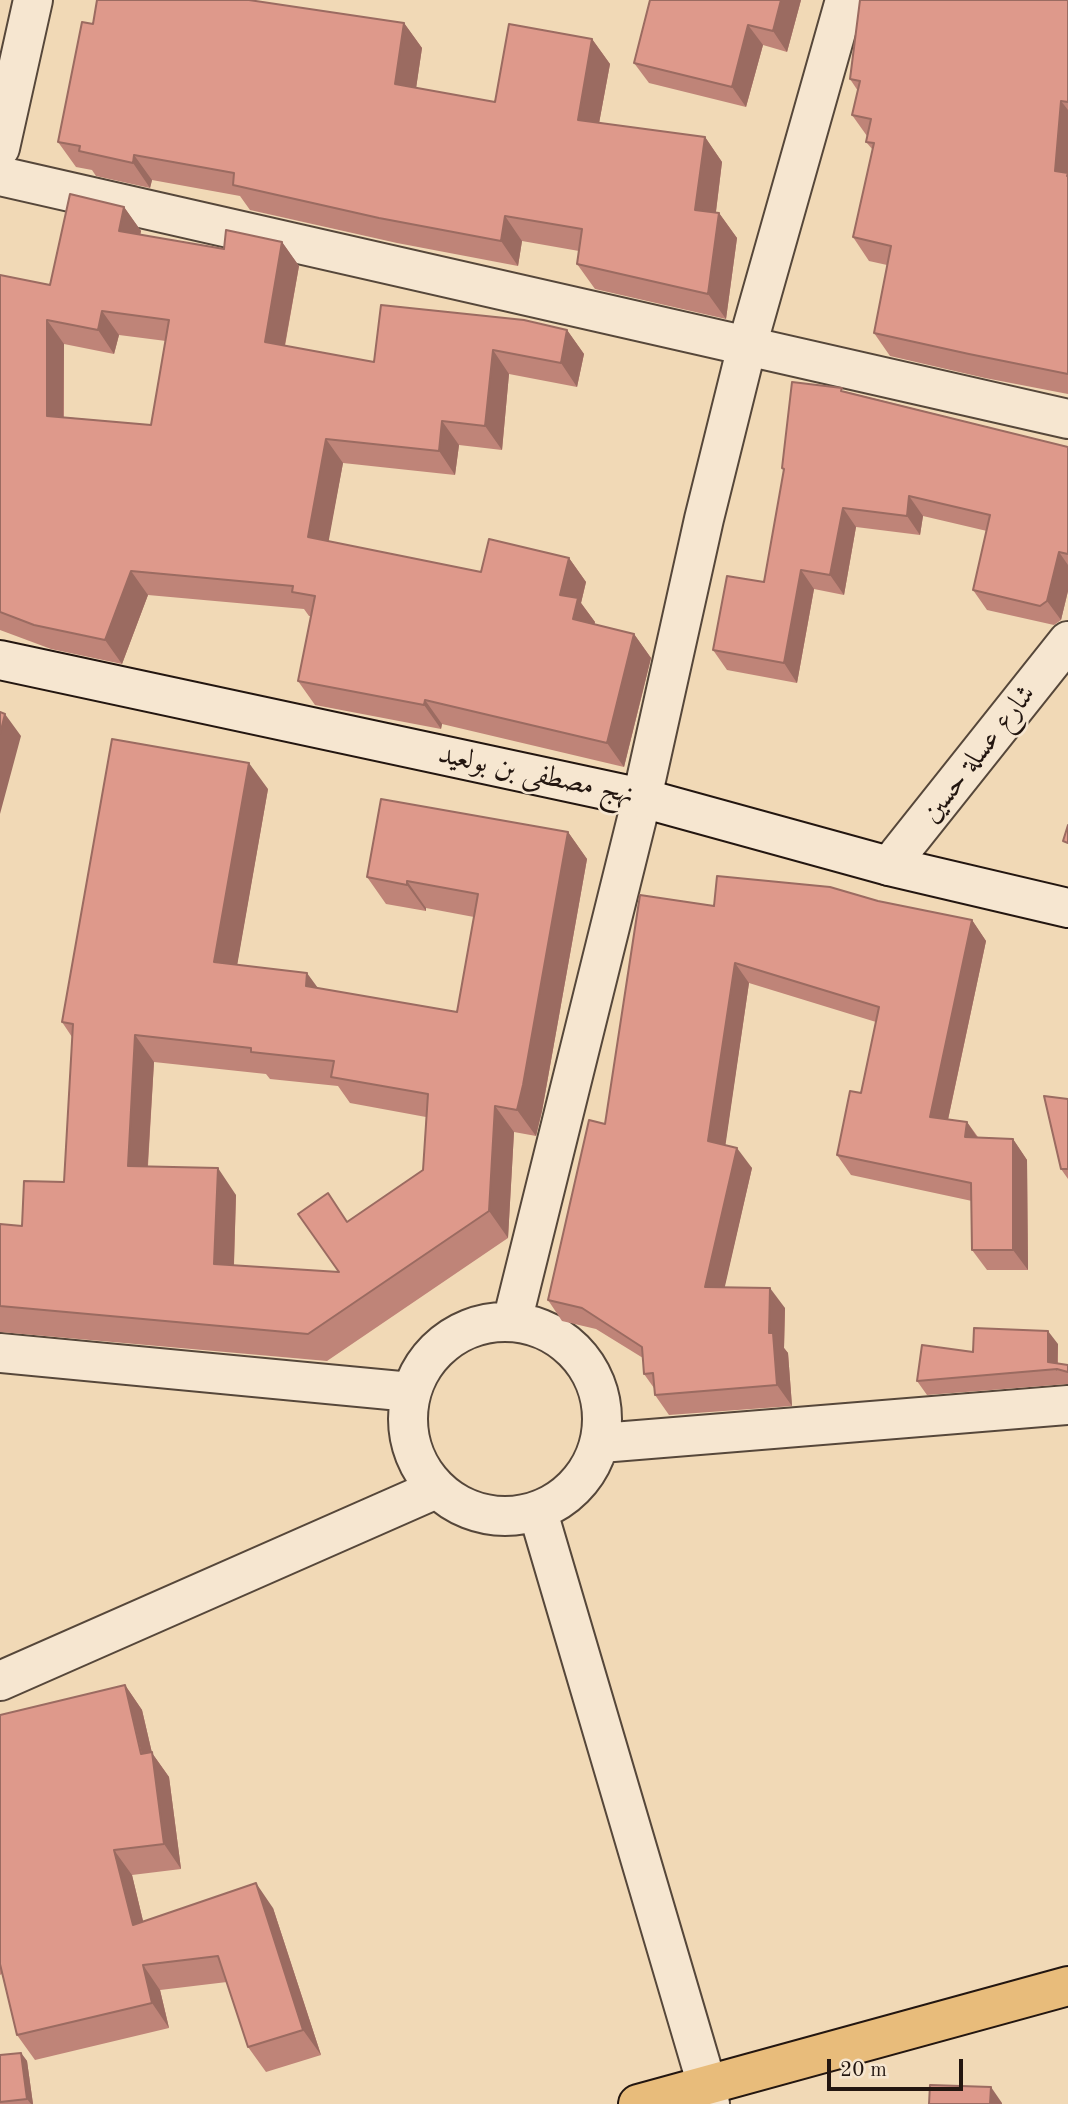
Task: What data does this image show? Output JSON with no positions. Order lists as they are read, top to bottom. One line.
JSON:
{"streets":{"street":["شارع عسلة حسين","نهج مصطفى بن بولعيد"]},"crossings":[["شارع عسلة حسين","نهج مصطفى بن بولعيد"]],"scale_bar":"20 m"}
